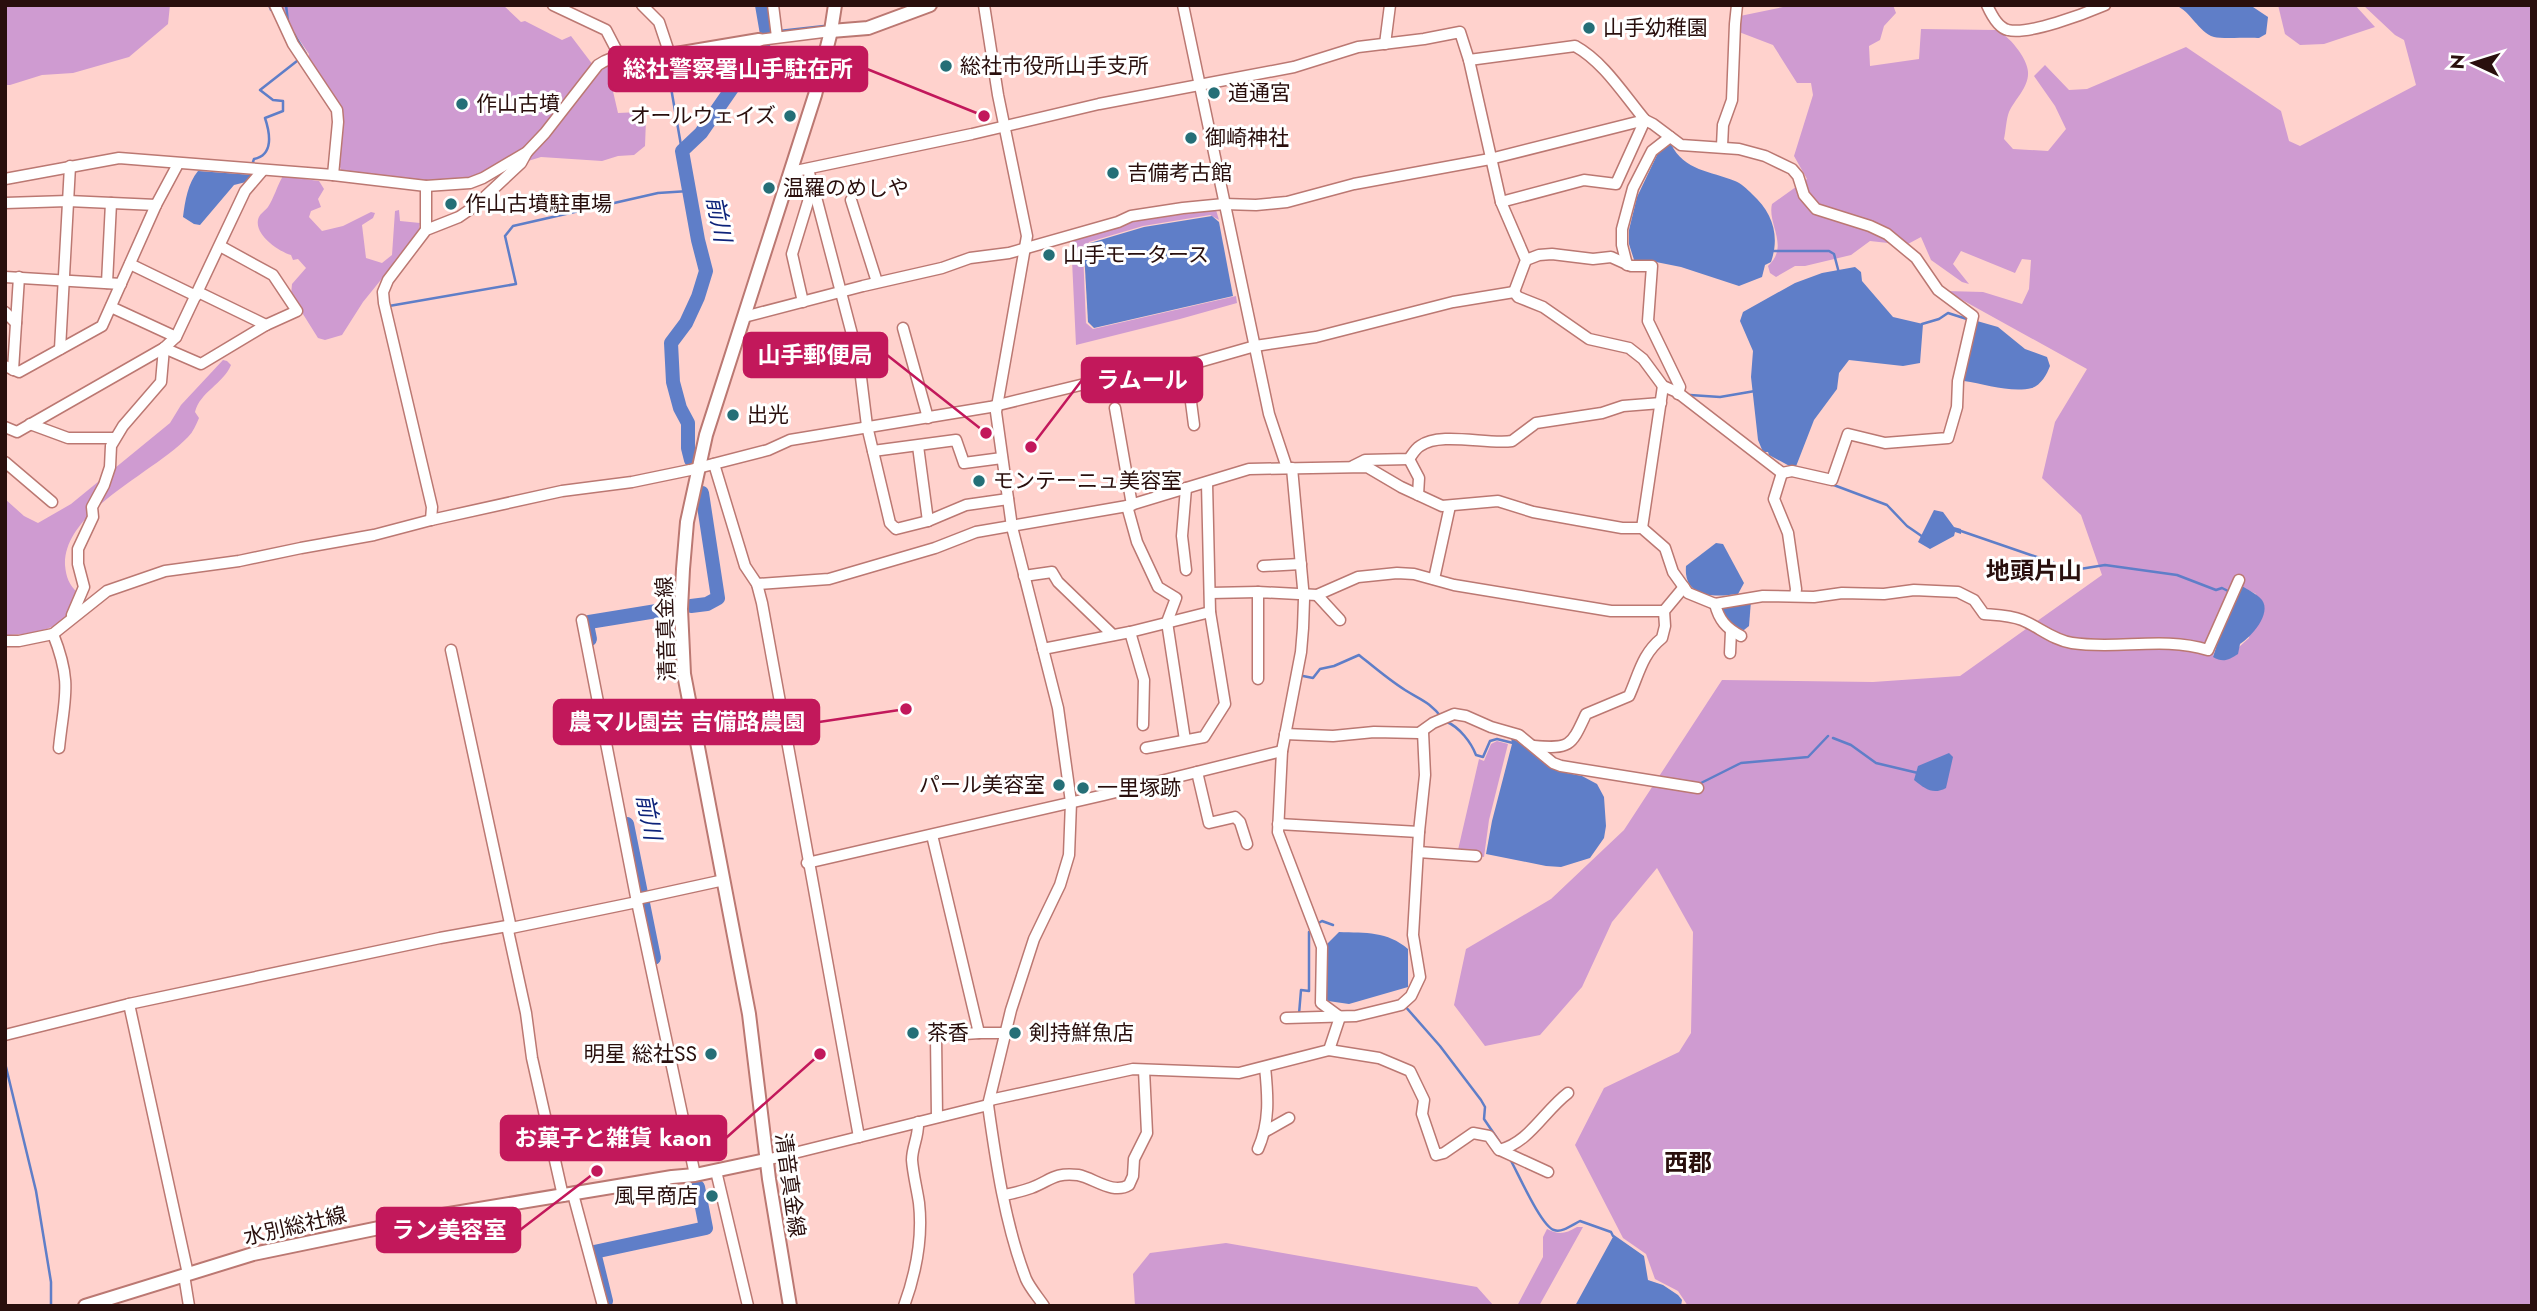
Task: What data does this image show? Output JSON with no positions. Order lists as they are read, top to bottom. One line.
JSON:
{"streets":{"main road":["清音真金線","水別総社線"]},"crossings":[["清音真金線","水別総社線"]],"districts":["地頭片山","西郡"],"water":["前川"],"places":["山手幼稚園","総社市役所山手支所","道通宮","作山古墳","オールウェイズ","総社警察署山手駐在所","御崎神社","吉備考古館","温羅のめしや","作山古墳駐車場","山手モータース","出光","山手郵便局","ラムール","モンテーニュ美容室","農マル園芸 吉備路農園","パール美容室","一里塚跡","茶香","剣持鮮魚店","明星 総社SS","お菓子と雑貨 kaon","ラン美容室","風早商店"],"north":"left"}
